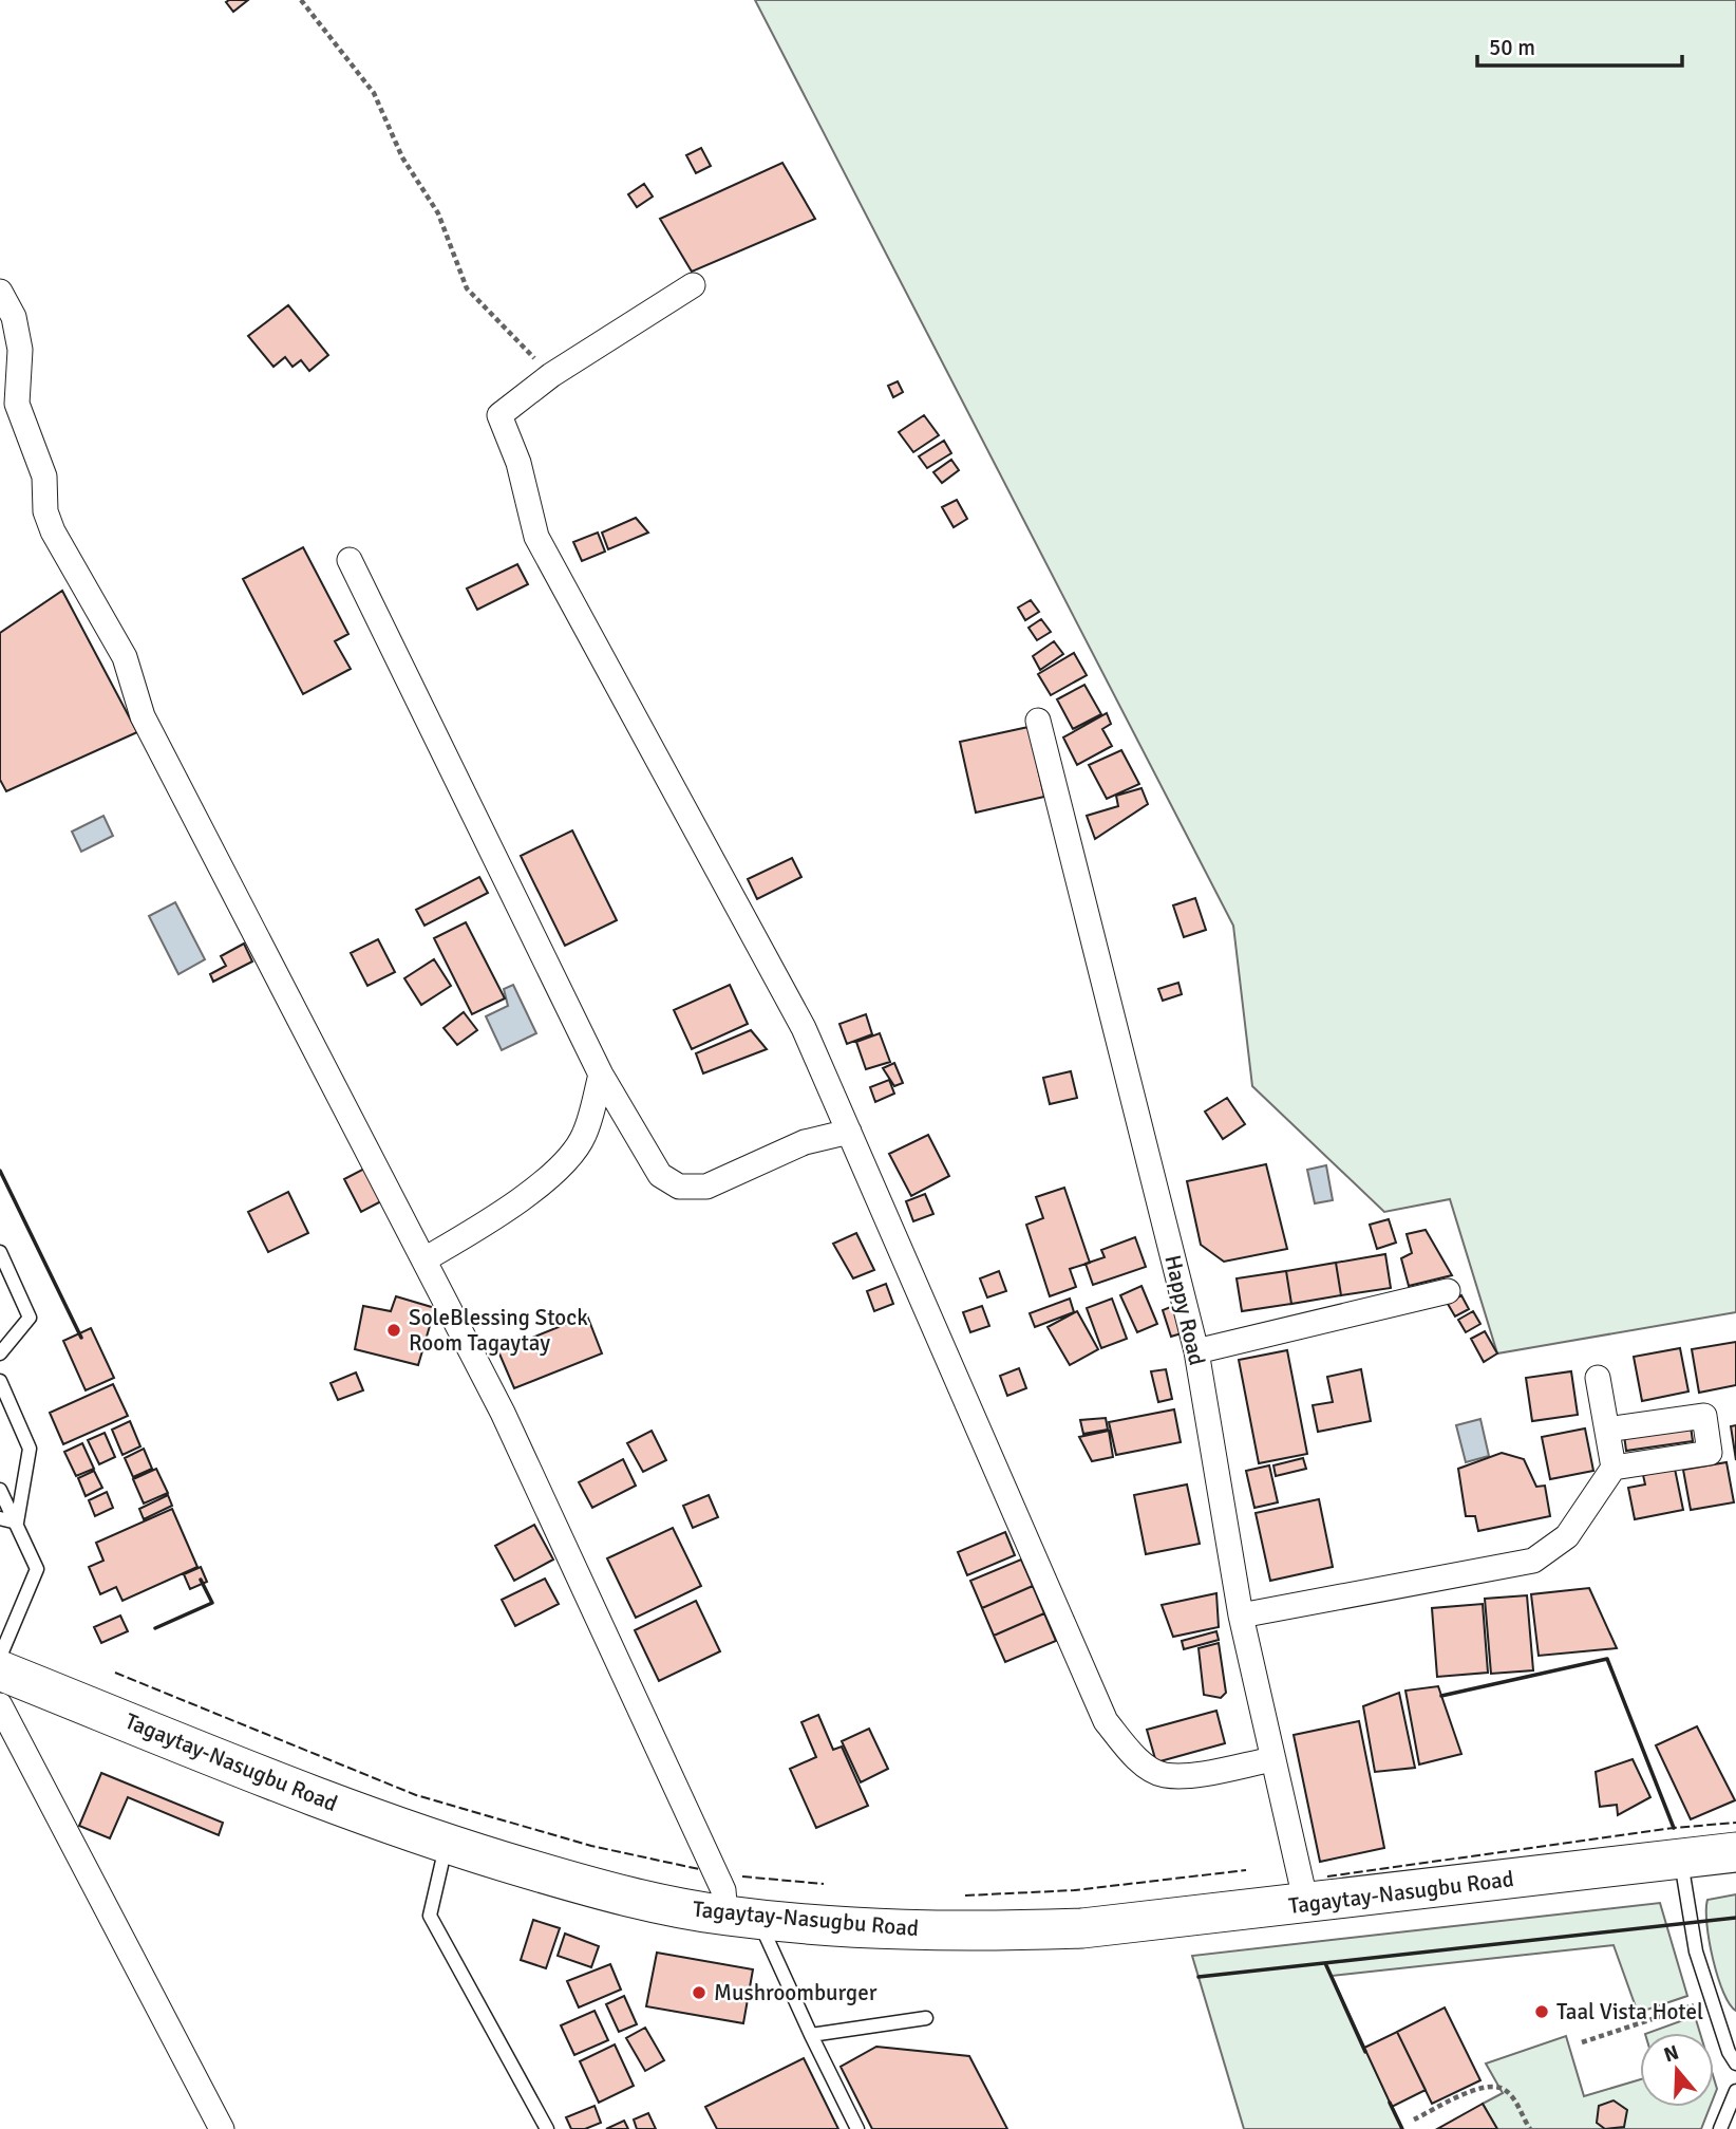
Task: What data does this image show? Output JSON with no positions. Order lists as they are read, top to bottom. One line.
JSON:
{"streets":{"main road":["Tagaytay-Nasugbu Road"],"street":["Happy Road"]},"crossings":[["Happy Road","Tagaytay-Nasugbu Road"]],"places":["SoleBlessing Stock Room Tagaytay","Mushroomburger","Taal Vista Hotel"],"scale_bar":"50 m","north":"top"}
